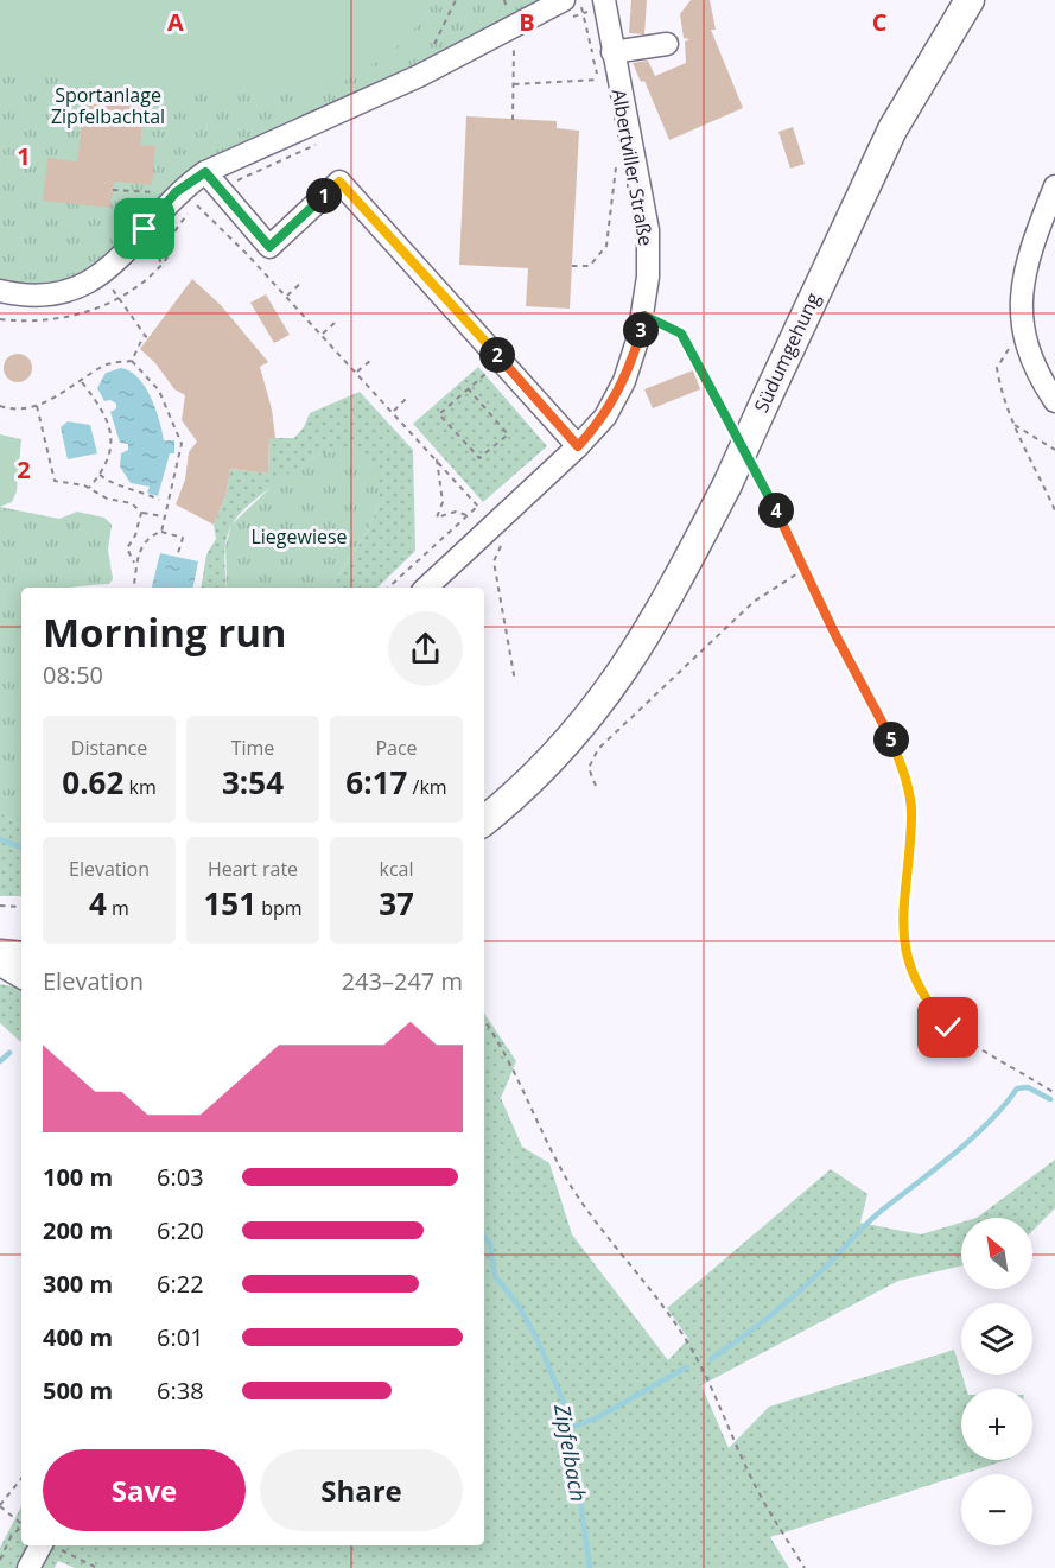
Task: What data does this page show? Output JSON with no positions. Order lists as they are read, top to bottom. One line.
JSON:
{"streets":{"main road":["Südumgehung"],"street":["Albertviller Straße"]},"water":["Zipfelbach"],"parks":["Sportanlage Zipfelbachtal","Liegewiese"],"north":"top left","page":{"pins":["1","3","2","4","5"],"heading":["Morning run","08:50"],"stats":[["Distance","0.62 km"],["Time","3:54"],["Pace","6:17 /km"],["Elevation","4 m"],["Heart rate","151 bpm"],["kcal","37"]],"chart":["Elevation","243–247 m"],"list":[{"name":"100 m","note":"6:03"},{"name":"200 m","note":"6:20"},{"name":"300 m","note":"6:22"},{"name":"400 m","note":"6:01"},{"name":"500 m","note":"6:38"}],"map_buttons":["+","−"],"buttons":["Save","Share"]},"grid":{"columns":["A","B","C"],"rows":["1","2"]}}
